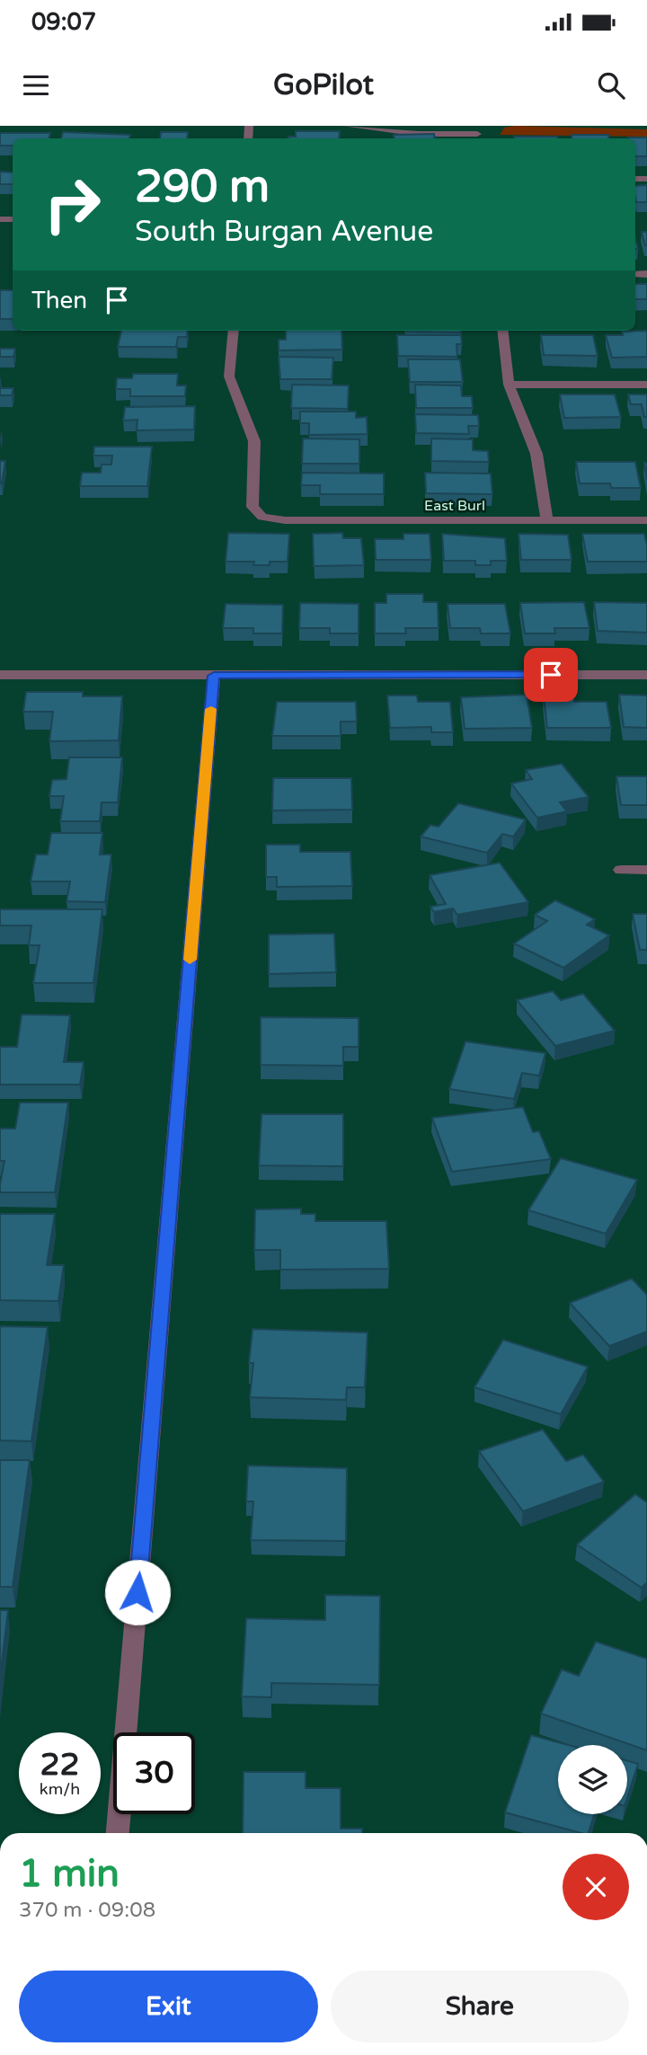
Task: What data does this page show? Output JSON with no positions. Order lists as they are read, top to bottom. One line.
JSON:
{"streets":{"street":["East Burl"]},"page":{"status":"09:07","header":"GoPilot","turn":["290 m","South Burgan Avenue"],"then":"Then","speed":"22 km/h","limit":"30","heading":["1 min","370 m · 09:08"],"buttons":["Exit","Share"]}}
